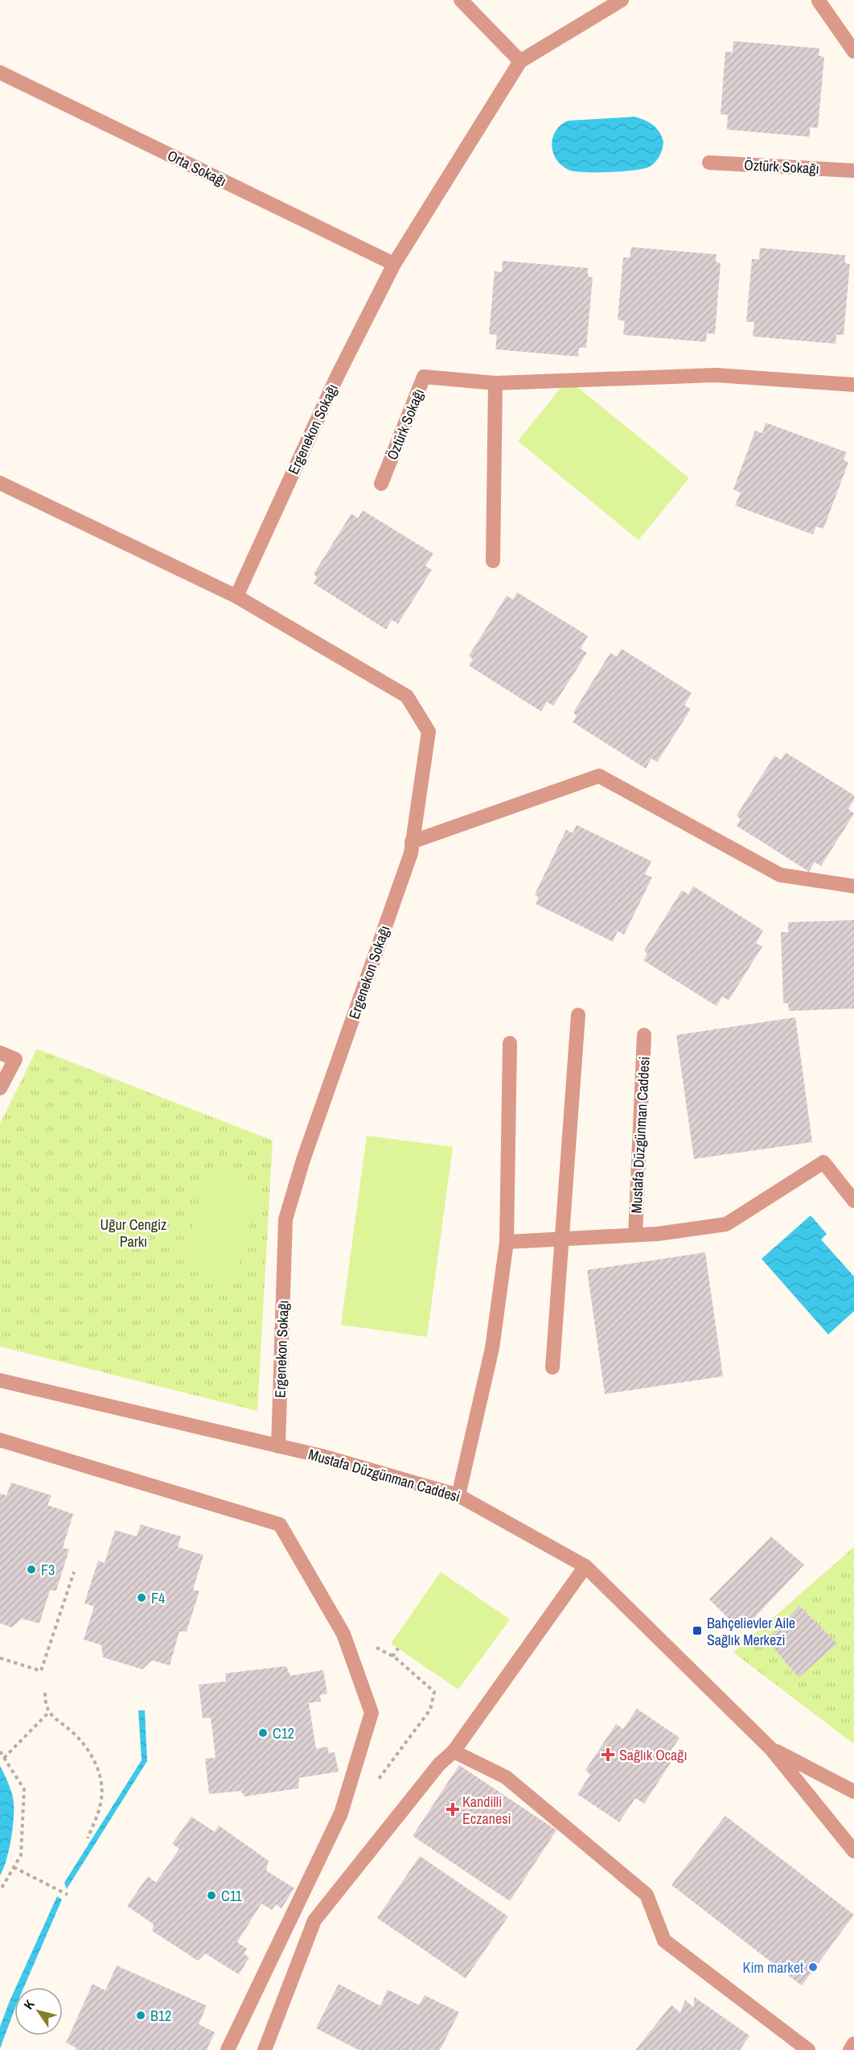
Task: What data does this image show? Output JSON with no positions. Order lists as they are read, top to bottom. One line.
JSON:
{"streets":{"street":["Öztürk Sokağı","Orta Sokağı","Ergenekon Sokağı","Mustafa Düzgünman Caddesi"]},"crossings":[["Orta Sokağı","Ergenekon Sokağı"],["Ergenekon Sokağı","Mustafa Düzgünman Caddesi"]],"parks":["Uğur Cengiz Parkı"],"places":{"other":["F3","F4","C12","C11","Kim market","B12"],"transit":["Bahçelievler Aile Sağlık Merkezi"],"health":["Sağlık Ocağı","Kandilli Eczanesi"]},"north":"top left"}
